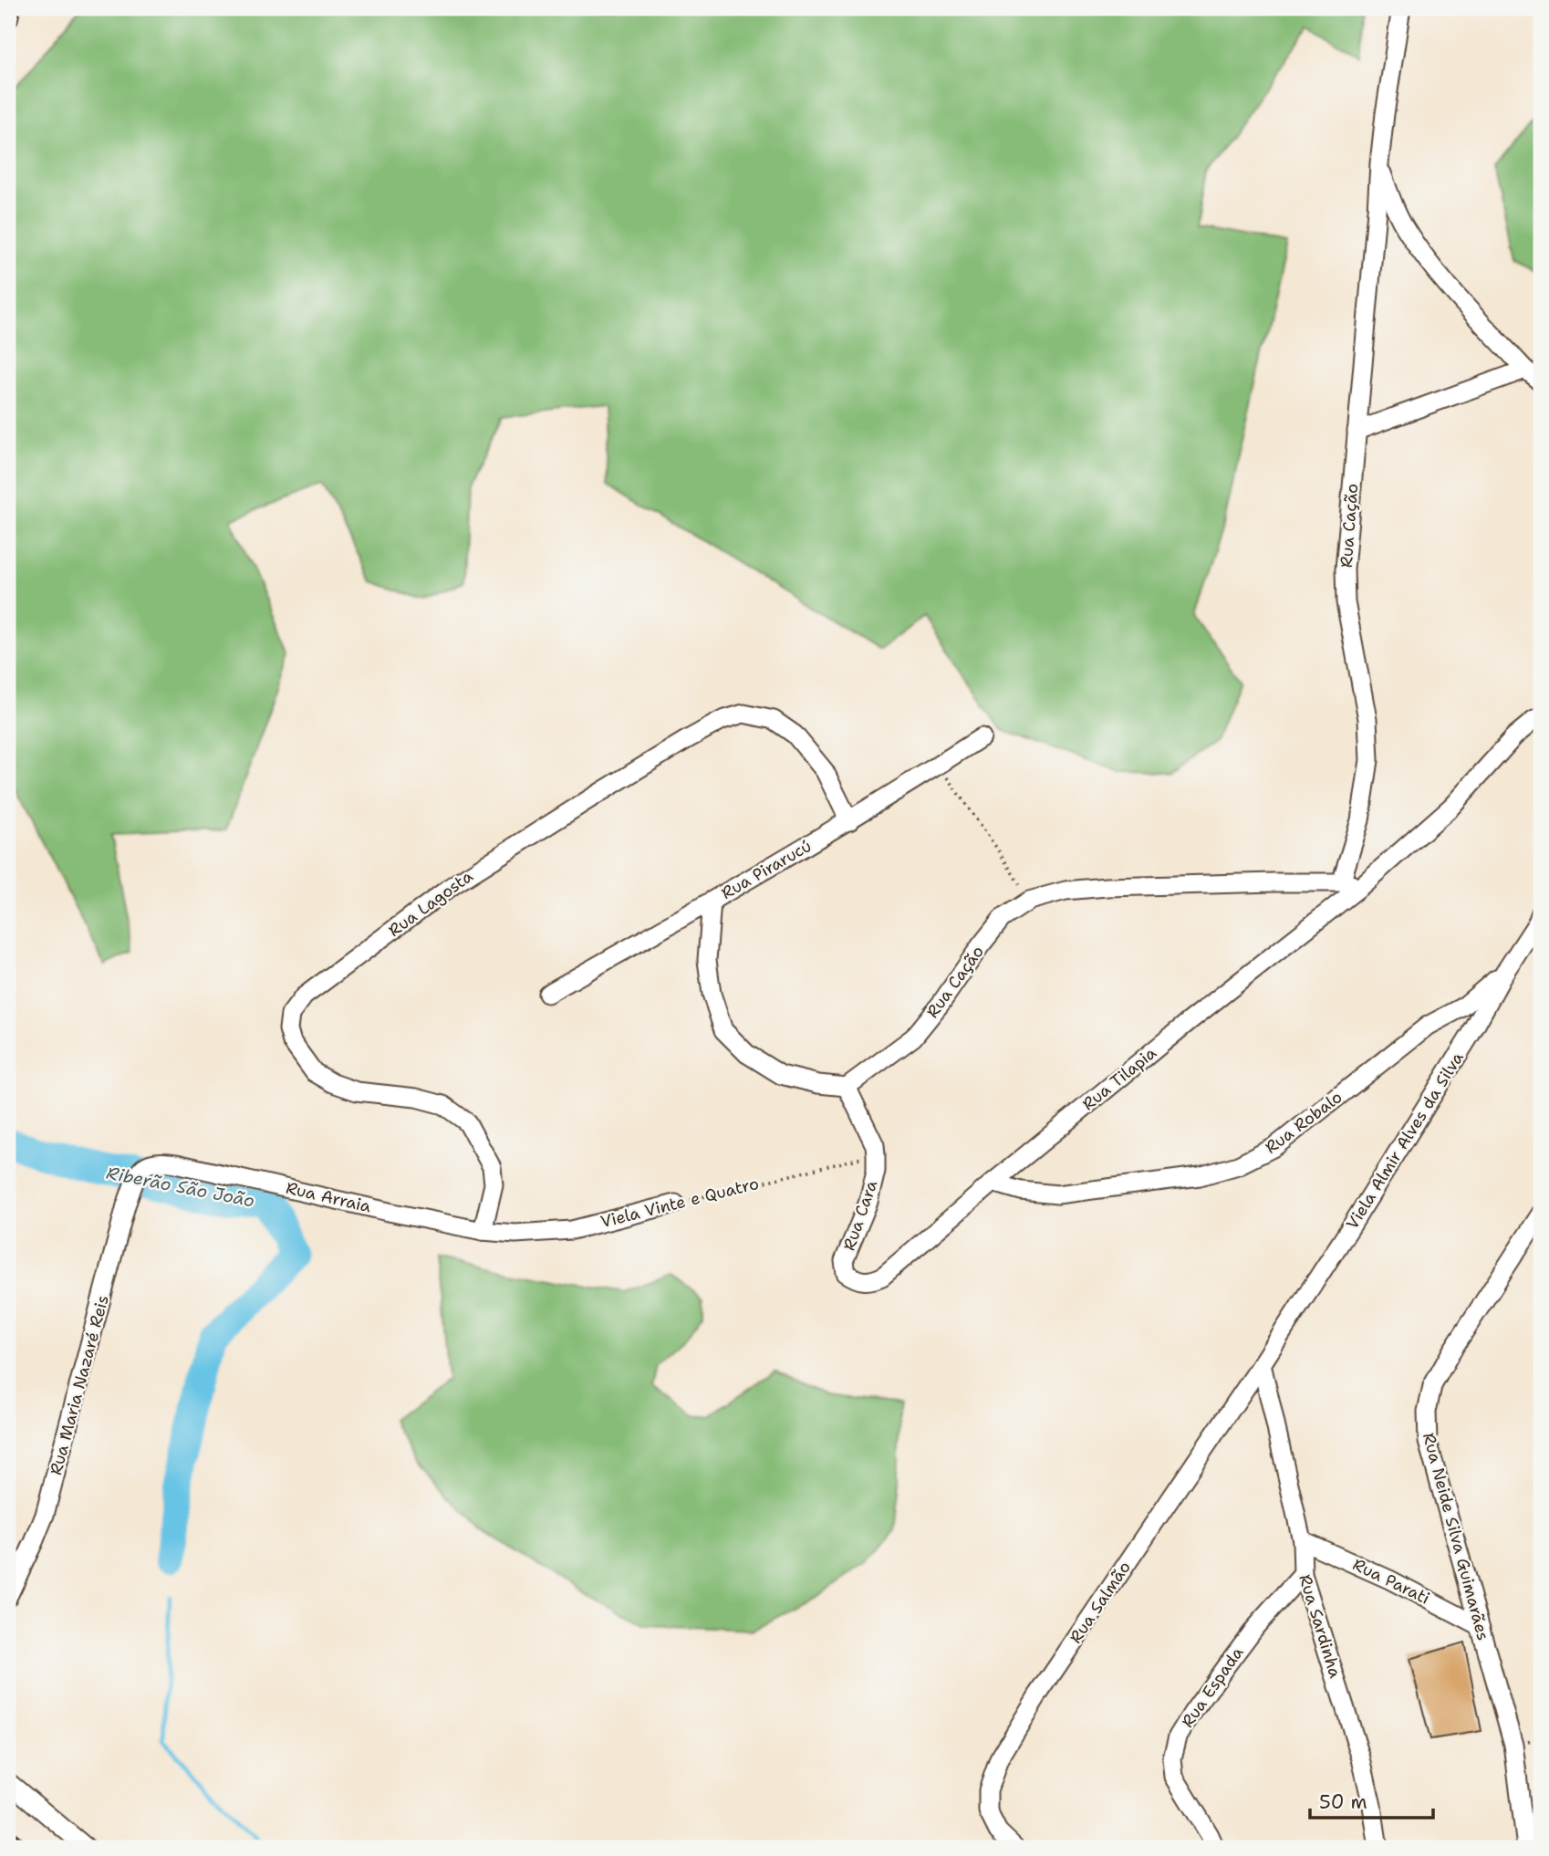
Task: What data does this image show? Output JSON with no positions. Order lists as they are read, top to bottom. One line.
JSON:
{"streets":{"street":["Rua Cação","Rua Pirarucú","Rua Lagosta","Rua Tilapia","Rua Robalo","Viela Almir Alves da Silva","Rua Arraia","Viela Vinte e Quatro","Rua Cara","Rua Maria Nazaré Reis","Rua Neide Silva Guimarães","Rua Parati","Rua Salmão","Rua Sardinha","Rua Espada"]},"crossings":[["Rua Cação","Rua Tilapia"],["Rua Cação","Rua Cara"],["Rua Pirarucú","Rua Lagosta"],["Rua Lagosta","Rua Arraia"],["Rua Lagosta","Viela Vinte e Quatro"],["Rua Tilapia","Rua Robalo"],["Rua Tilapia","Rua Cara"],["Rua Robalo","Viela Almir Alves da Silva"],["Viela Almir Alves da Silva","Rua Salmão"],["Viela Almir Alves da Silva","Rua Sardinha"],["Rua Arraia","Viela Vinte e Quatro"],["Rua Arraia","Rua Maria Nazaré Reis"],["Viela Vinte e Quatro","Rua Cara"],["Rua Neide Silva Guimarães","Rua Parati"],["Rua Parati","Rua Sardinha"],["Rua Salmão","Rua Sardinha"],["Rua Sardinha","Rua Espada"]],"water":["Riberão São João"],"scale_bar":"50 m"}
